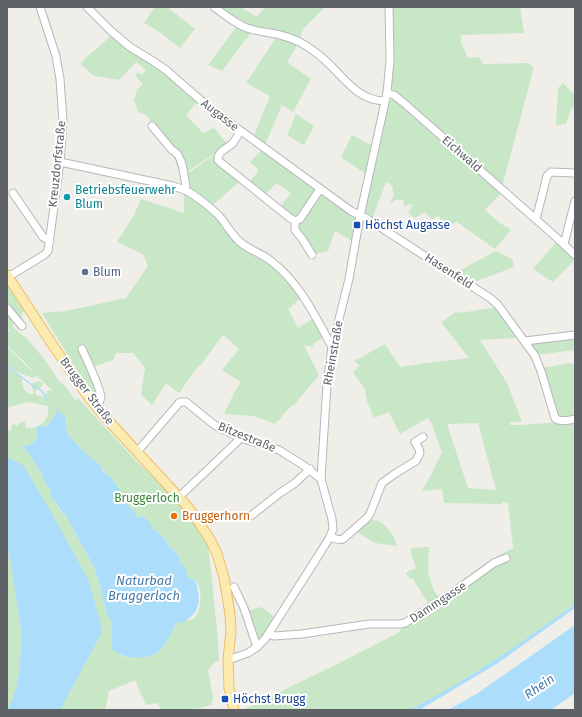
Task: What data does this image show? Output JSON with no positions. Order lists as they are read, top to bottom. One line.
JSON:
{"streets":{"main road":["Brugger Straße"],"street":["Augasse","Eichwald","Kreuzdorfstraße","Hasenfeld","Rheinstraße","Bitzestraße","Dammgasse"]},"crossings":[["Augasse","Hasenfeld"],["Augasse","Rheinstraße"],["Eichwald","Rheinstraße"],["Kreuzdorfstraße","Brugger Straße"],["Hasenfeld","Rheinstraße"],["Rheinstraße","Brugger Straße"],["Rheinstraße","Bitzestraße"],["Rheinstraße","Dammgasse"],["Brugger Straße","Bitzestraße"]],"water":["Naturbad Bruggerloch","Rhein"],"parks":["Bruggerloch"],"places":{"other":["Betriebsfeuerwehr Blum","Blum","Bruggerhorn"],"transit":["Höchst Augasse","Höchst Brugg"]}}
